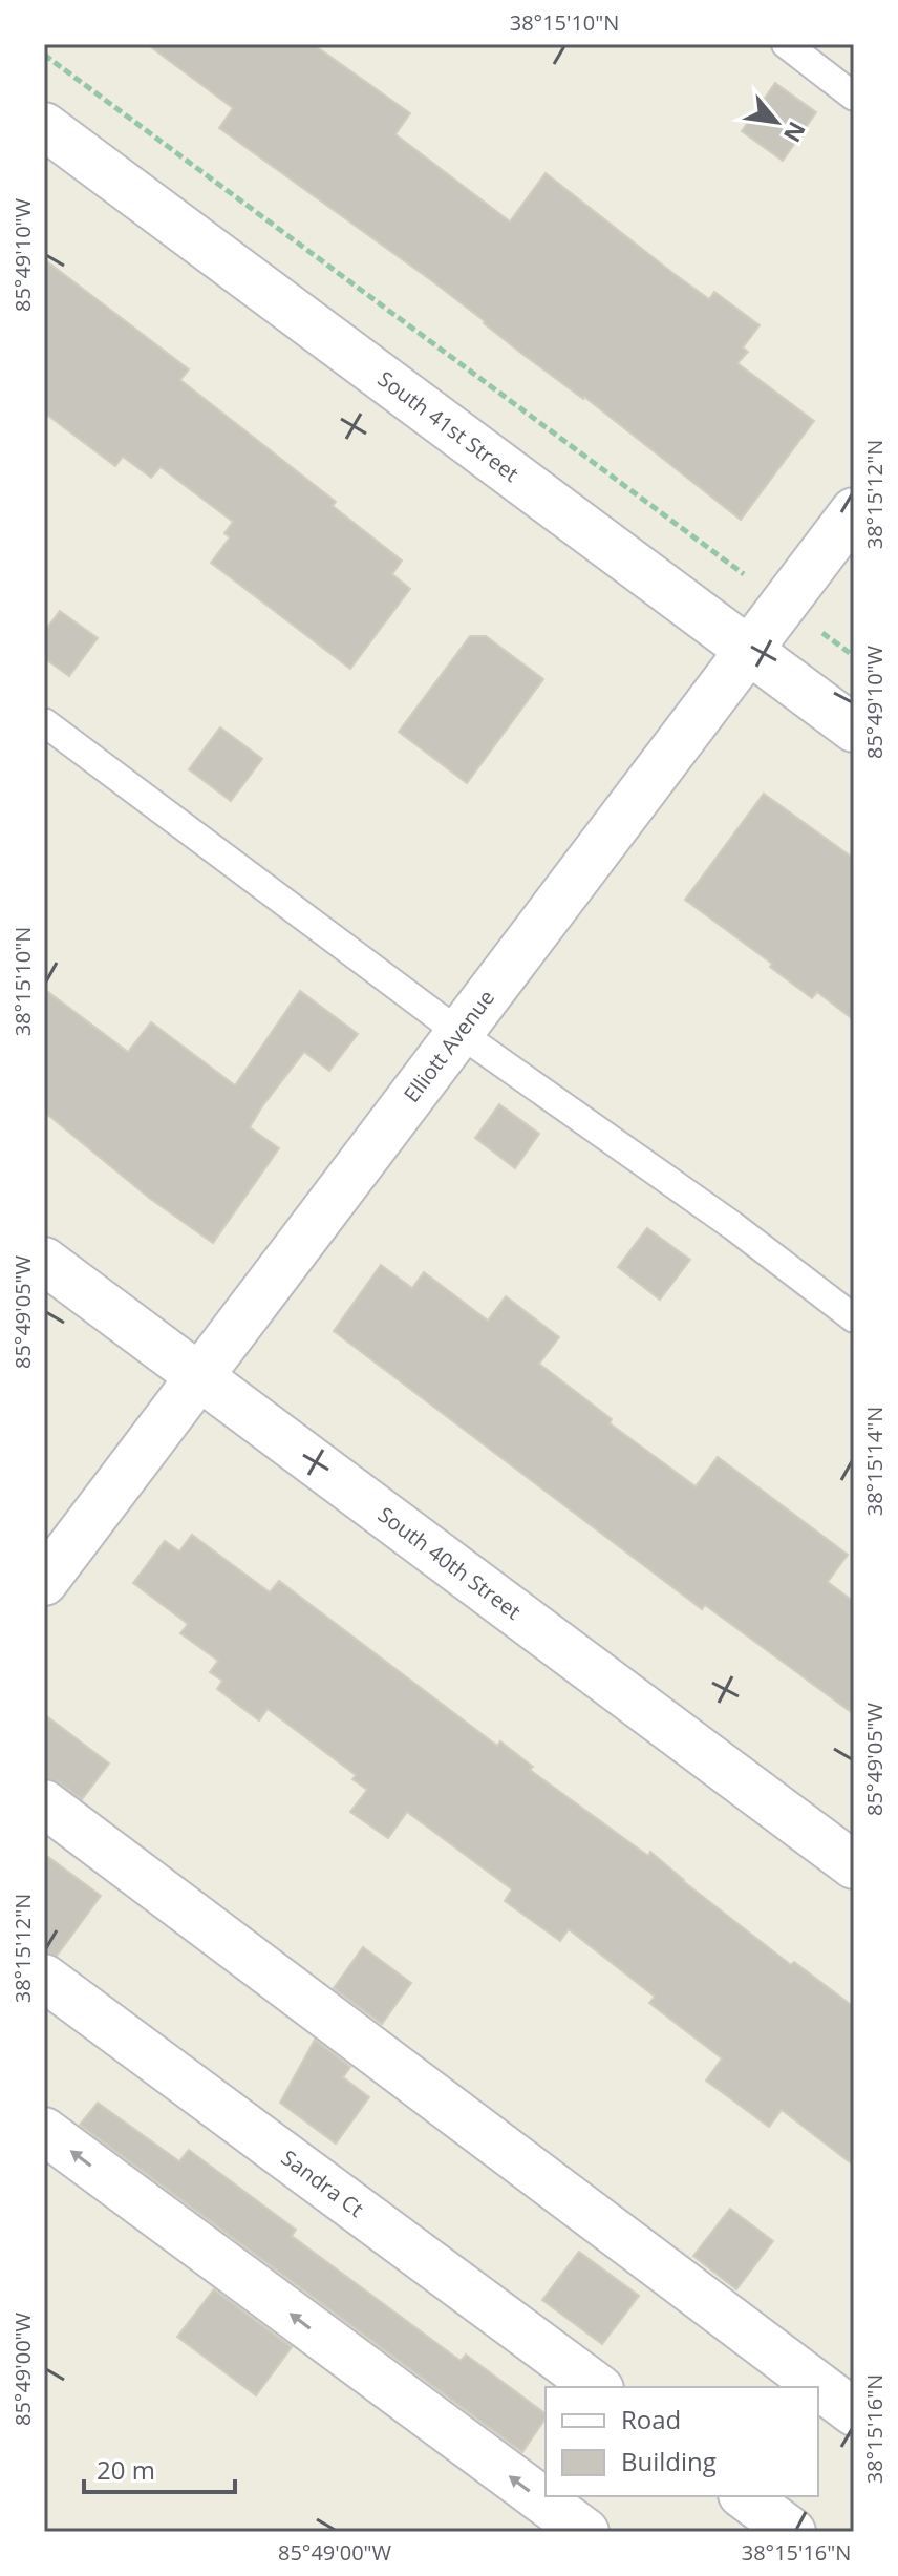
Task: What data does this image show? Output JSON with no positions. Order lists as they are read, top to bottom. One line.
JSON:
{"streets":{"street":["South 41st Street","Elliott Avenue","South 40th Street","Sandra Ct"]},"crossings":[["South 41st Street","Elliott Avenue"],["Elliott Avenue","South 40th Street"]],"legend":["Road","Building"],"scale_bar":"20 m","north":"bottom right","coordinates":["38°15'10\"N","85°49'10\"W","38°15'12\"N","85°49'05\"W","38°15'14\"N","85°49'00\"W","38°15'16\"N"]}
